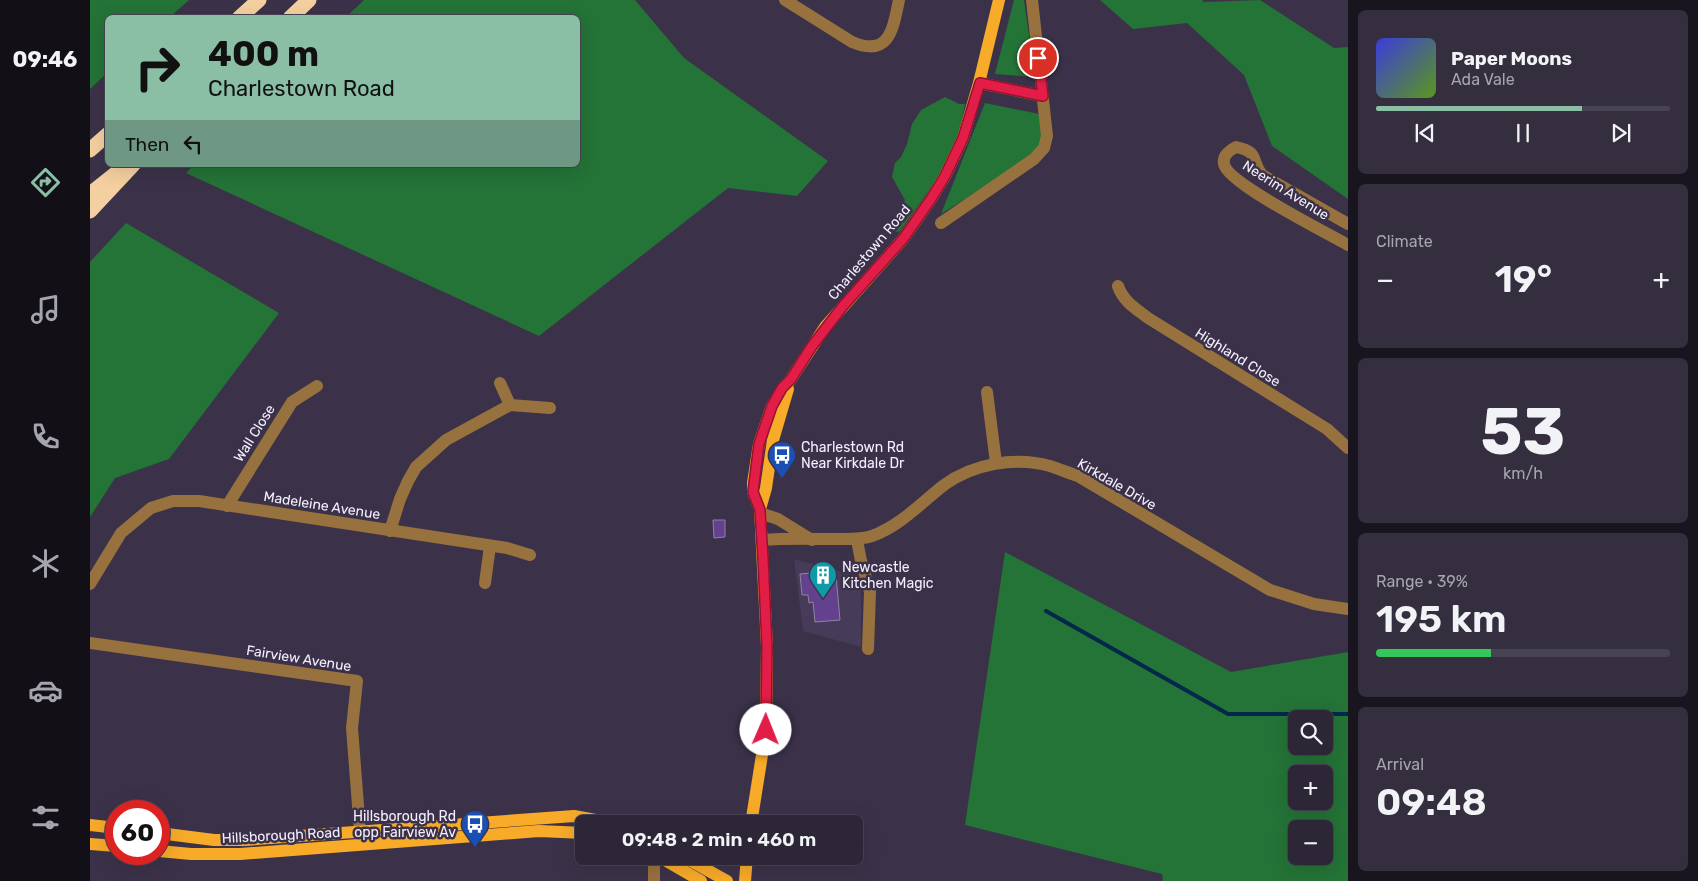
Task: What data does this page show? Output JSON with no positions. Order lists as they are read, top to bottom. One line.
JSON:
{"streets":{"main road":["Charlestown Road","Hillsborough Road"],"street":["Neerim Avenue","Highland Close","Wall Close","Kirkdale Drive","Madeleine Avenue","Fairview Avenue"]},"crossings":[["Charlestown Road","Kirkdale Drive"],["Wall Close","Madeleine Avenue"]],"places":{"bus stop":["Charlestown Rd Near Kirkdale Dr","Hillsborough Rd opp Fairview Av"],"building":["Newcastle Kitchen Magic"]},"page":{"tabs":"09:46","turn":["400 m","Charlestown Road"],"song":["Paper Moons","Ada Vale"],"then":"Then","tile":["Climate",["53","km/h"],["Range · 39%","195 km"],["Arrival","09:48"]],"heat":["−","19°","+"],"map_buttons":["+","−"],"limit":"60","trip":"09:48 · 2 min · 460 m"}}
